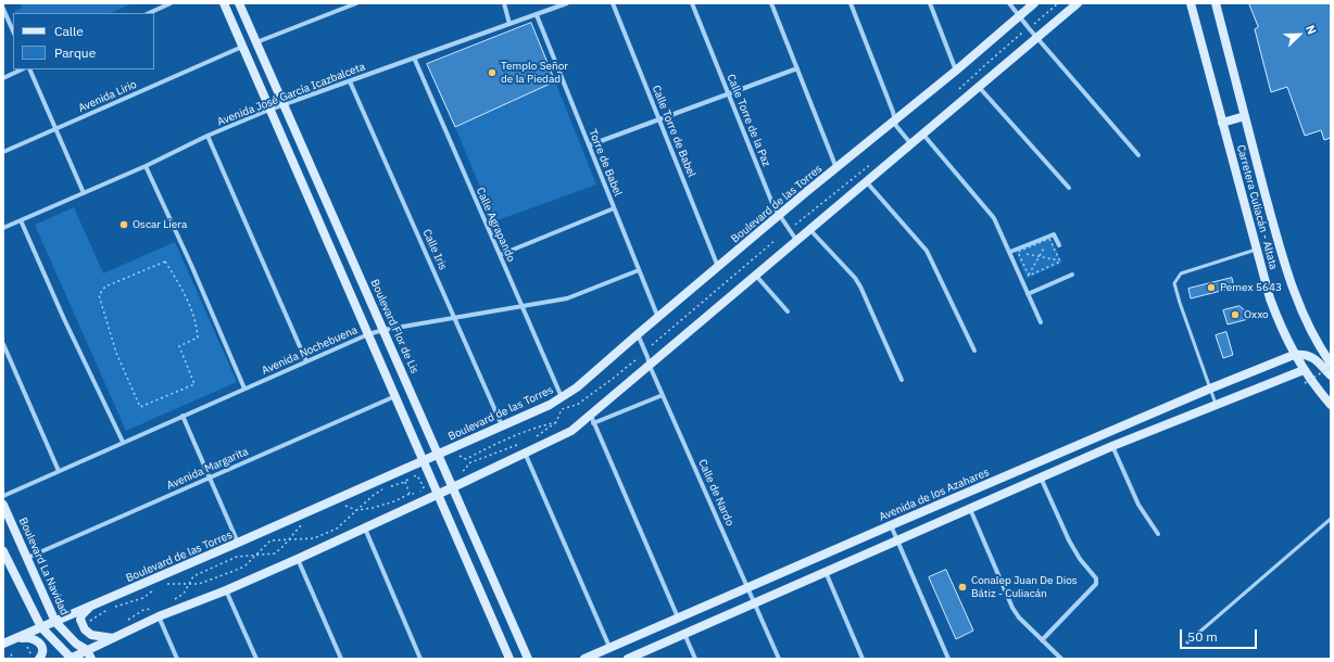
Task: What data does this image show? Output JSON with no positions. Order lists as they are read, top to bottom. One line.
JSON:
{"streets":{"street":["Avenida José García Icazbalceta","Avenida Lirio","Calle Torre de la Paz","Calle Torre de Babel","Torre de Babel","Boulevard de las Torres","Carretera Culiacán - Altata","Calle Agrapando","Calle Iris","Boulevard Flor de Lis","Avenida Nochebuena","Avenida Margarita","Calle de Nardo","Avenida de los Azahares","Boulevard La Navidad"]},"crossings":[["Avenida José García Icazbalceta","Torre de Babel"],["Avenida José García Icazbalceta","Calle Agrapando"],["Avenida José García Icazbalceta","Calle Iris"],["Avenida José García Icazbalceta","Boulevard Flor de Lis"],["Calle Torre de la Paz","Boulevard de las Torres"],["Calle Torre de Babel","Boulevard de las Torres"],["Torre de Babel","Boulevard de las Torres"],["Torre de Babel","Avenida Nochebuena"],["Boulevard de las Torres","Calle Agrapando"],["Boulevard de las Torres","Calle Iris"],["Boulevard de las Torres","Boulevard Flor de Lis"],["Boulevard de las Torres","Calle de Nardo"],["Boulevard de las Torres","Boulevard La Navidad"],["Carretera Culiacán - Altata","Avenida de los Azahares"],["Calle Agrapando","Avenida Nochebuena"],["Calle Iris","Avenida Nochebuena"],["Boulevard Flor de Lis","Avenida Nochebuena"],["Avenida Margarita","Boulevard La Navidad"],["Calle de Nardo","Avenida de los Azahares"]],"places":["Templo Señor de la Piedad","Oscar Liera","Pemex 5643","Oxxo","Conalep Juan De Dios Bátiz - Culiacán"],"legend":["Calle","Parque"],"scale_bar":"50 m","north":"top right"}
